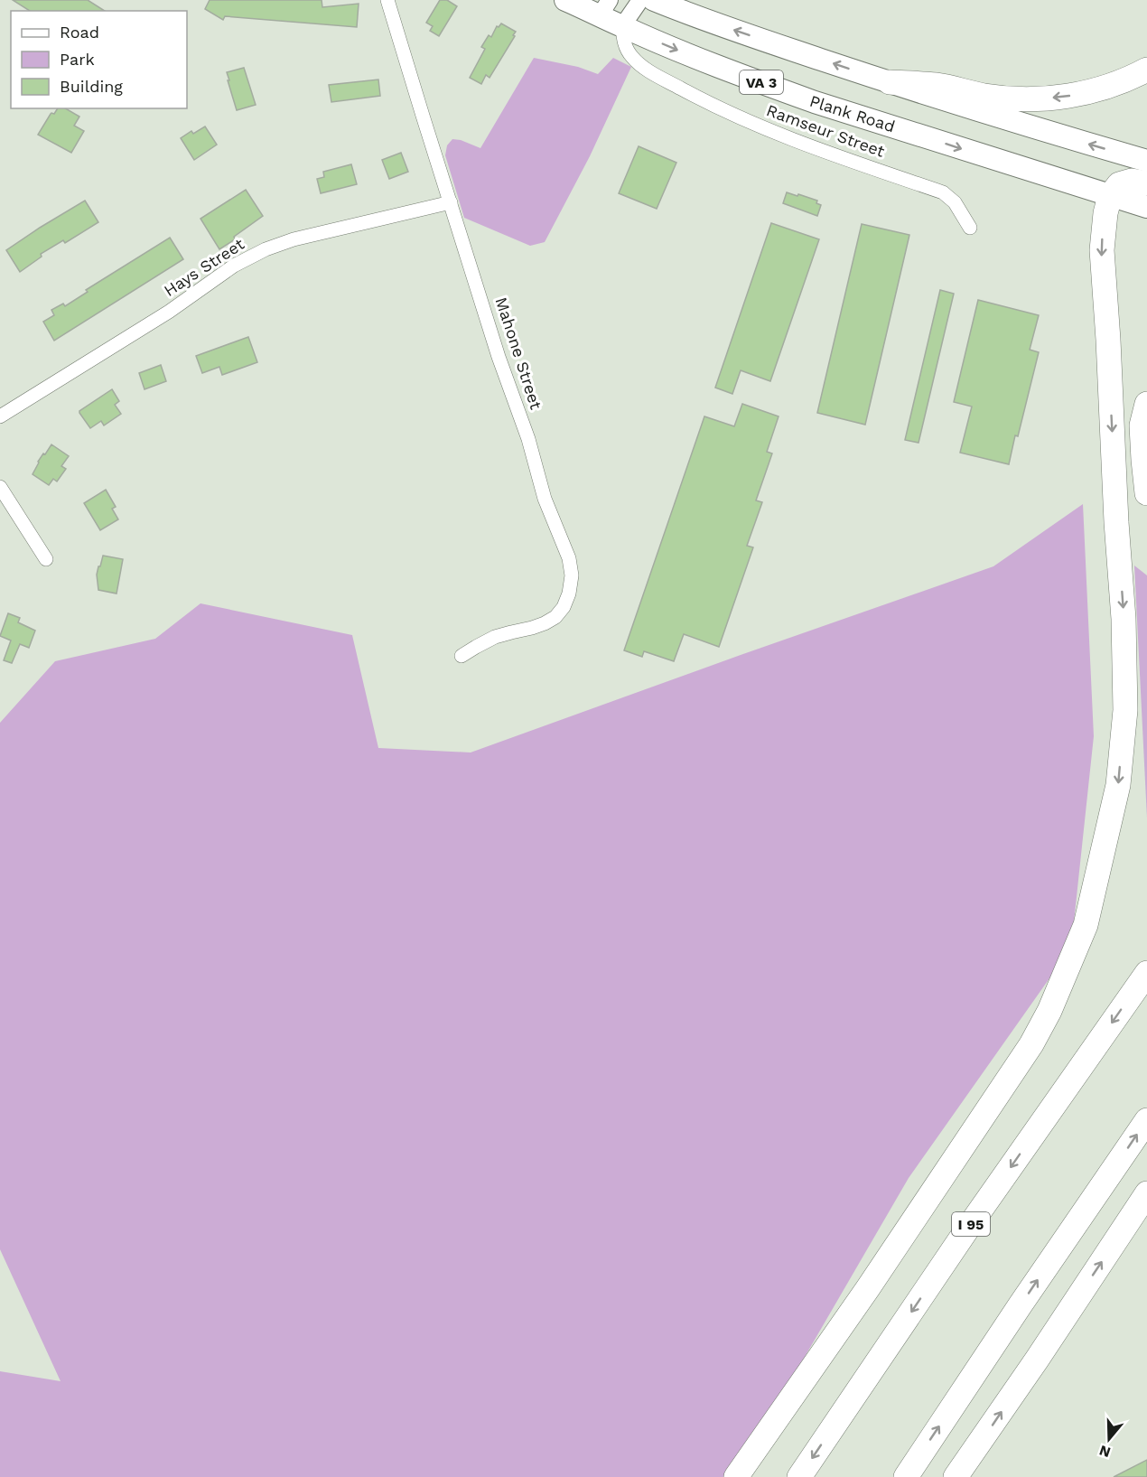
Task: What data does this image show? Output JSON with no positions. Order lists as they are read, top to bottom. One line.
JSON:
{"streets":{"highway":["VA 3","Plank Road","I 95"],"street":["Ramseur Street","Hays Street","Mahone Street"]},"crossings":[["Plank Road","Ramseur Street"],["Hays Street","Mahone Street"]],"legend":["Road","Park","Building"],"north":"bottom"}
